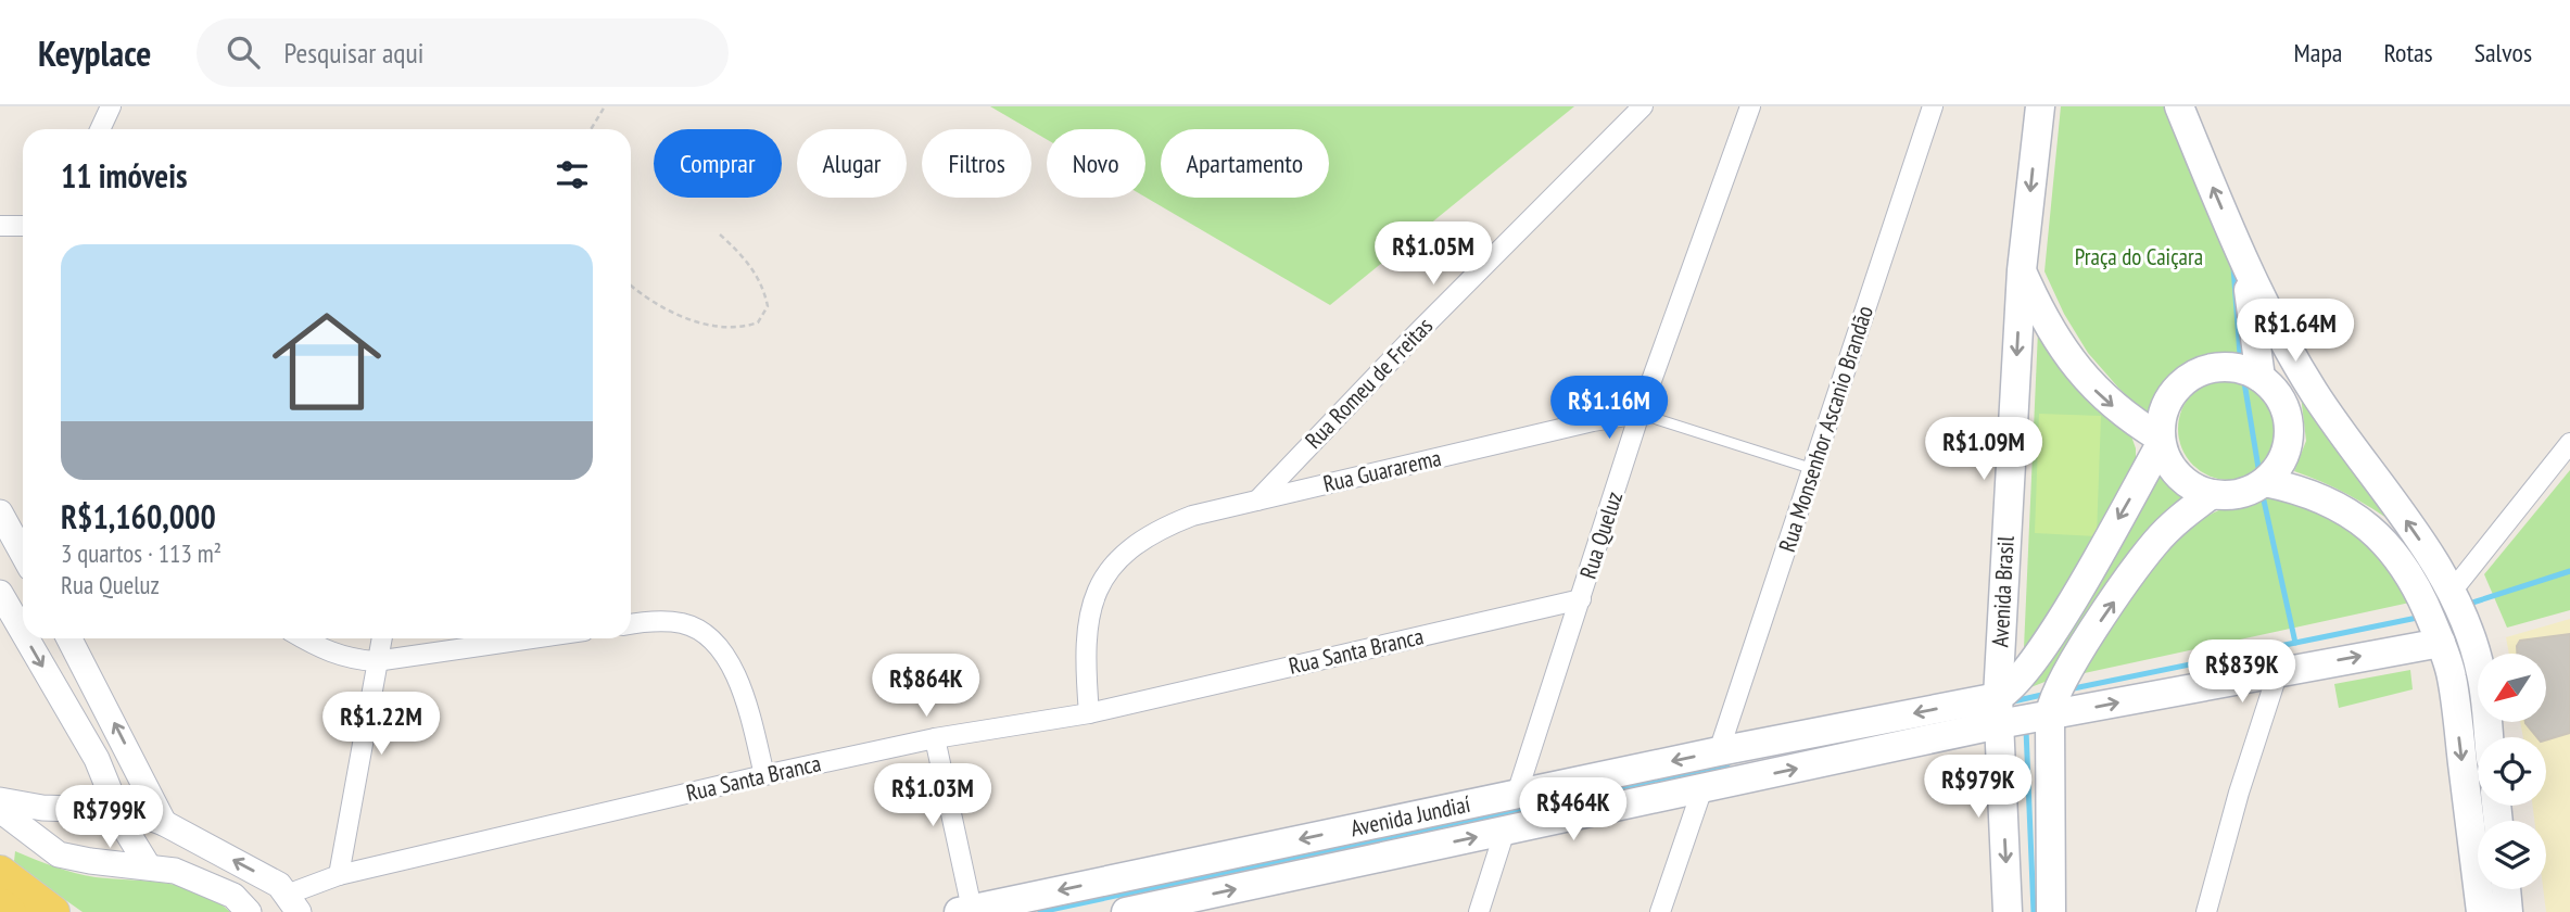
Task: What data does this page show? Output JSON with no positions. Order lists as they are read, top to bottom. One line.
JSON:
{"streets":{"main road":["Avenida Brasil","Avenida Jundiaí"],"street":["Rua Romeu de Freitas","Rua Monsenhor Ascanio Brandão","Rua Guararema","Rua Queluz","Rua Santa Branca"]},"crossings":[["Rua Romeu de Freitas","Rua Guararema"],["Rua Monsenhor Ascanio Brandão","Rua Guararema"],["Rua Monsenhor Ascanio Brandão","Avenida Jundiaí"],["Rua Guararema","Rua Queluz"],["Rua Guararema","Rua Santa Branca"],["Rua Queluz","Rua Santa Branca"],["Rua Queluz","Avenida Jundiaí"],["Avenida Brasil","Avenida Jundiaí"]],"parks":["Praça do Caiçara"],"north":"bottom left","page":{"header":"Keyplace","search":"Pesquisar aqui","nav":["Mapa","Rotas","Salvos"],"chip":["Comprar","Alugar","Filtros","Novo","Apartamento"],"heading":"11 imóveis","list":[{"name":"R$1,160,000","note":"3 quartos · 113 m² · Rua Queluz"}],"price":["R$1.05M","R$1.64M","R$1.16M","R$1.09M","R$839K","R$864K","R$1.22M","R$979K","R$1.03M","R$464K","R$799K"]}}
